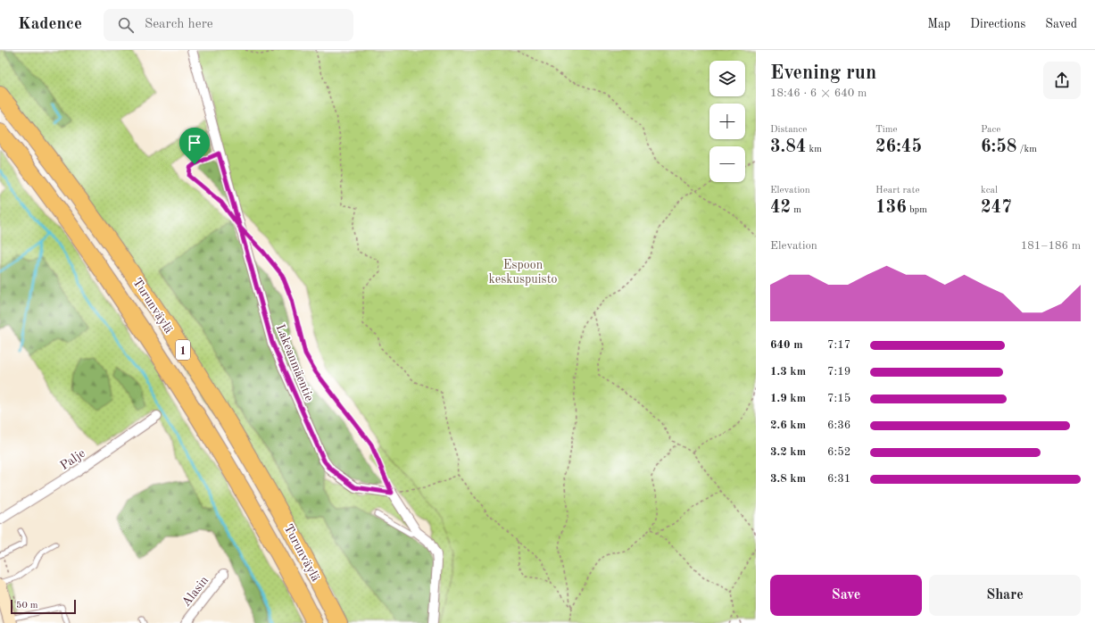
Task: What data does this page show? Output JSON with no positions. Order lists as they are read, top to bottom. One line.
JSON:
{"streets":{"highway":["Turunväylä","1"],"street":["Lakeanmäentie","Palje","Alasin"]},"parks":["Espoon keskuspuisto"],"scale_bar":"50 m","page":{"header":"Kadence","search":"Search here","nav":["Map","Directions","Saved"],"heading":["Evening run","18:46 · 6 × 640 m"],"map_buttons":["+","−"],"stats":[["Distance","3.84 km"],["Time","26:45"],["Pace","6:58 /km"],["Elevation","42 m"],["Heart rate","136 bpm"],["kcal","247"]],"chart":["Elevation","181–186 m"],"list":[{"name":"640 m","note":"7:17"},{"name":"1.3 km","note":"7:19"},{"name":"1.9 km","note":"7:15"},{"name":"2.6 km","note":"6:36"},{"name":"3.2 km","note":"6:52"},{"name":"3.8 km","note":"6:31"}],"buttons":["Save","Share"],"scale":"50 m"}}
